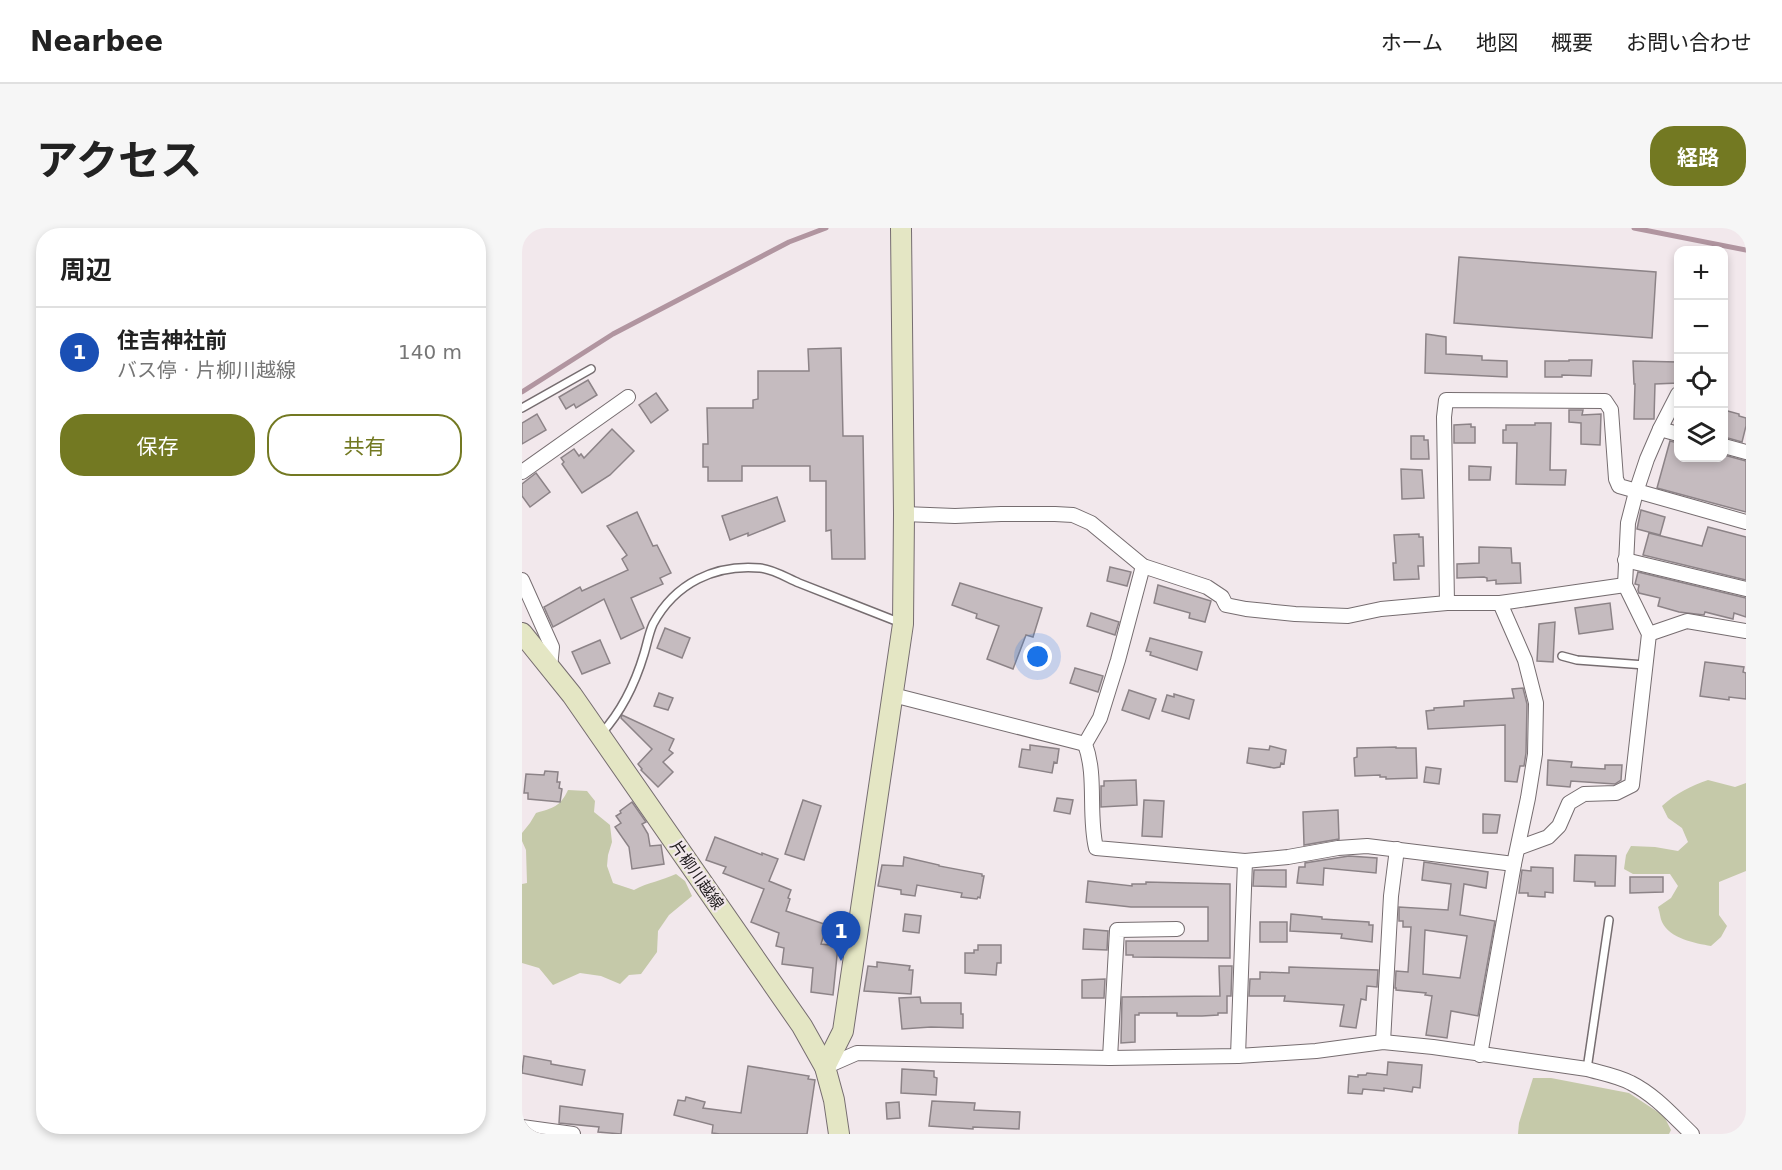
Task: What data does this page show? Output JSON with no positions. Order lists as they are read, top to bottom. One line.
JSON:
{"streets":{"street":["片柳川越線"]},"page":{"header":"Nearbee","nav":["ホーム","地図","概要","お問い合わせ"],"title":"アクセス","buttons":["経路",["保存","共有"]],"heading":"周辺","map_buttons":["+","−"],"list":[{"mark":"1","name":"住吉神社前","note":"バス停 · 片柳川越線","value":"140 m"}],"pins":"1"}}
